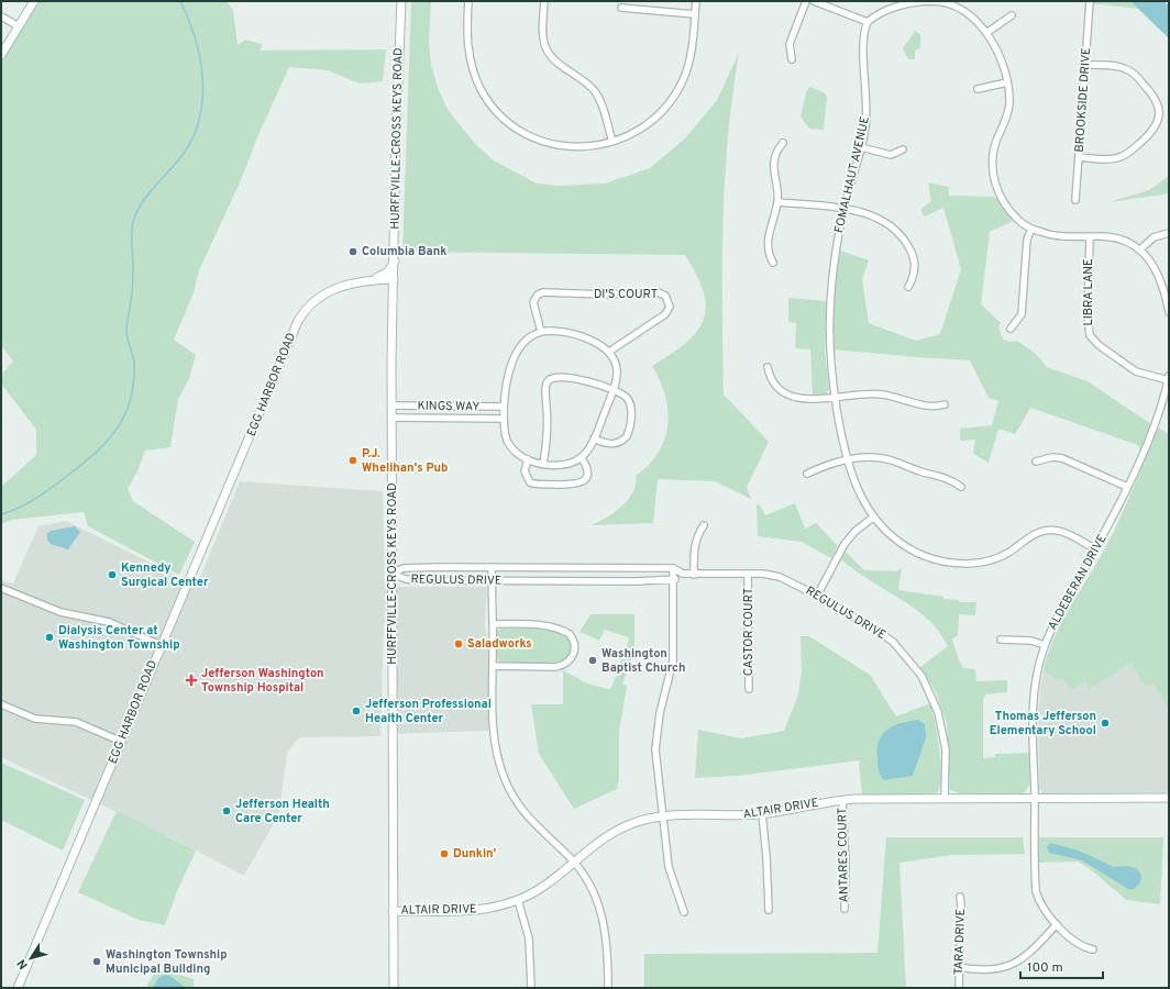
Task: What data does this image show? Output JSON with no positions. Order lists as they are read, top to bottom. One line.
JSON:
{"streets":{"main road":["HURFFVILLE-CROSS KEYS ROAD","EGG HARBOR ROAD","ALTAIR DRIVE"],"street":["BROOKSIDE DRIVE","FOMALHAUT AVENUE","LIBRA LANE","DI'S COURT","KINGS WAY","REGULUS DRIVE","ALDEBERAN DRIVE","CASTOR COURT","ANTARES COURT","TARA DRIVE"]},"crossings":[["HURFFVILLE-CROSS KEYS ROAD","EGG HARBOR ROAD"],["HURFFVILLE-CROSS KEYS ROAD","KINGS WAY"],["HURFFVILLE-CROSS KEYS ROAD","REGULUS DRIVE"],["HURFFVILLE-CROSS KEYS ROAD","ALTAIR DRIVE"],["FOMALHAUT AVENUE","ALDEBERAN DRIVE"],["LIBRA LANE","ALDEBERAN DRIVE"],["REGULUS DRIVE","CASTOR COURT"],["REGULUS DRIVE","ALTAIR DRIVE"],["ALDEBERAN DRIVE","ALTAIR DRIVE"],["ALTAIR DRIVE","ANTARES COURT"]],"places":{"other":["Columbia Bank","P.J. Whelihan's Pub","Kennedy Surgical Center","Dialysis Center at Washington Township","Saladworks","Washington Baptist Church","Jefferson Professional Health Center","Thomas Jefferson Elementary School","Jefferson Health Care Center","Dunkin'","Washington Township Municipal Building"],"health":["Jefferson Washington Township Hospital"]},"scale_bar":"100 m","north":"bottom left"}
